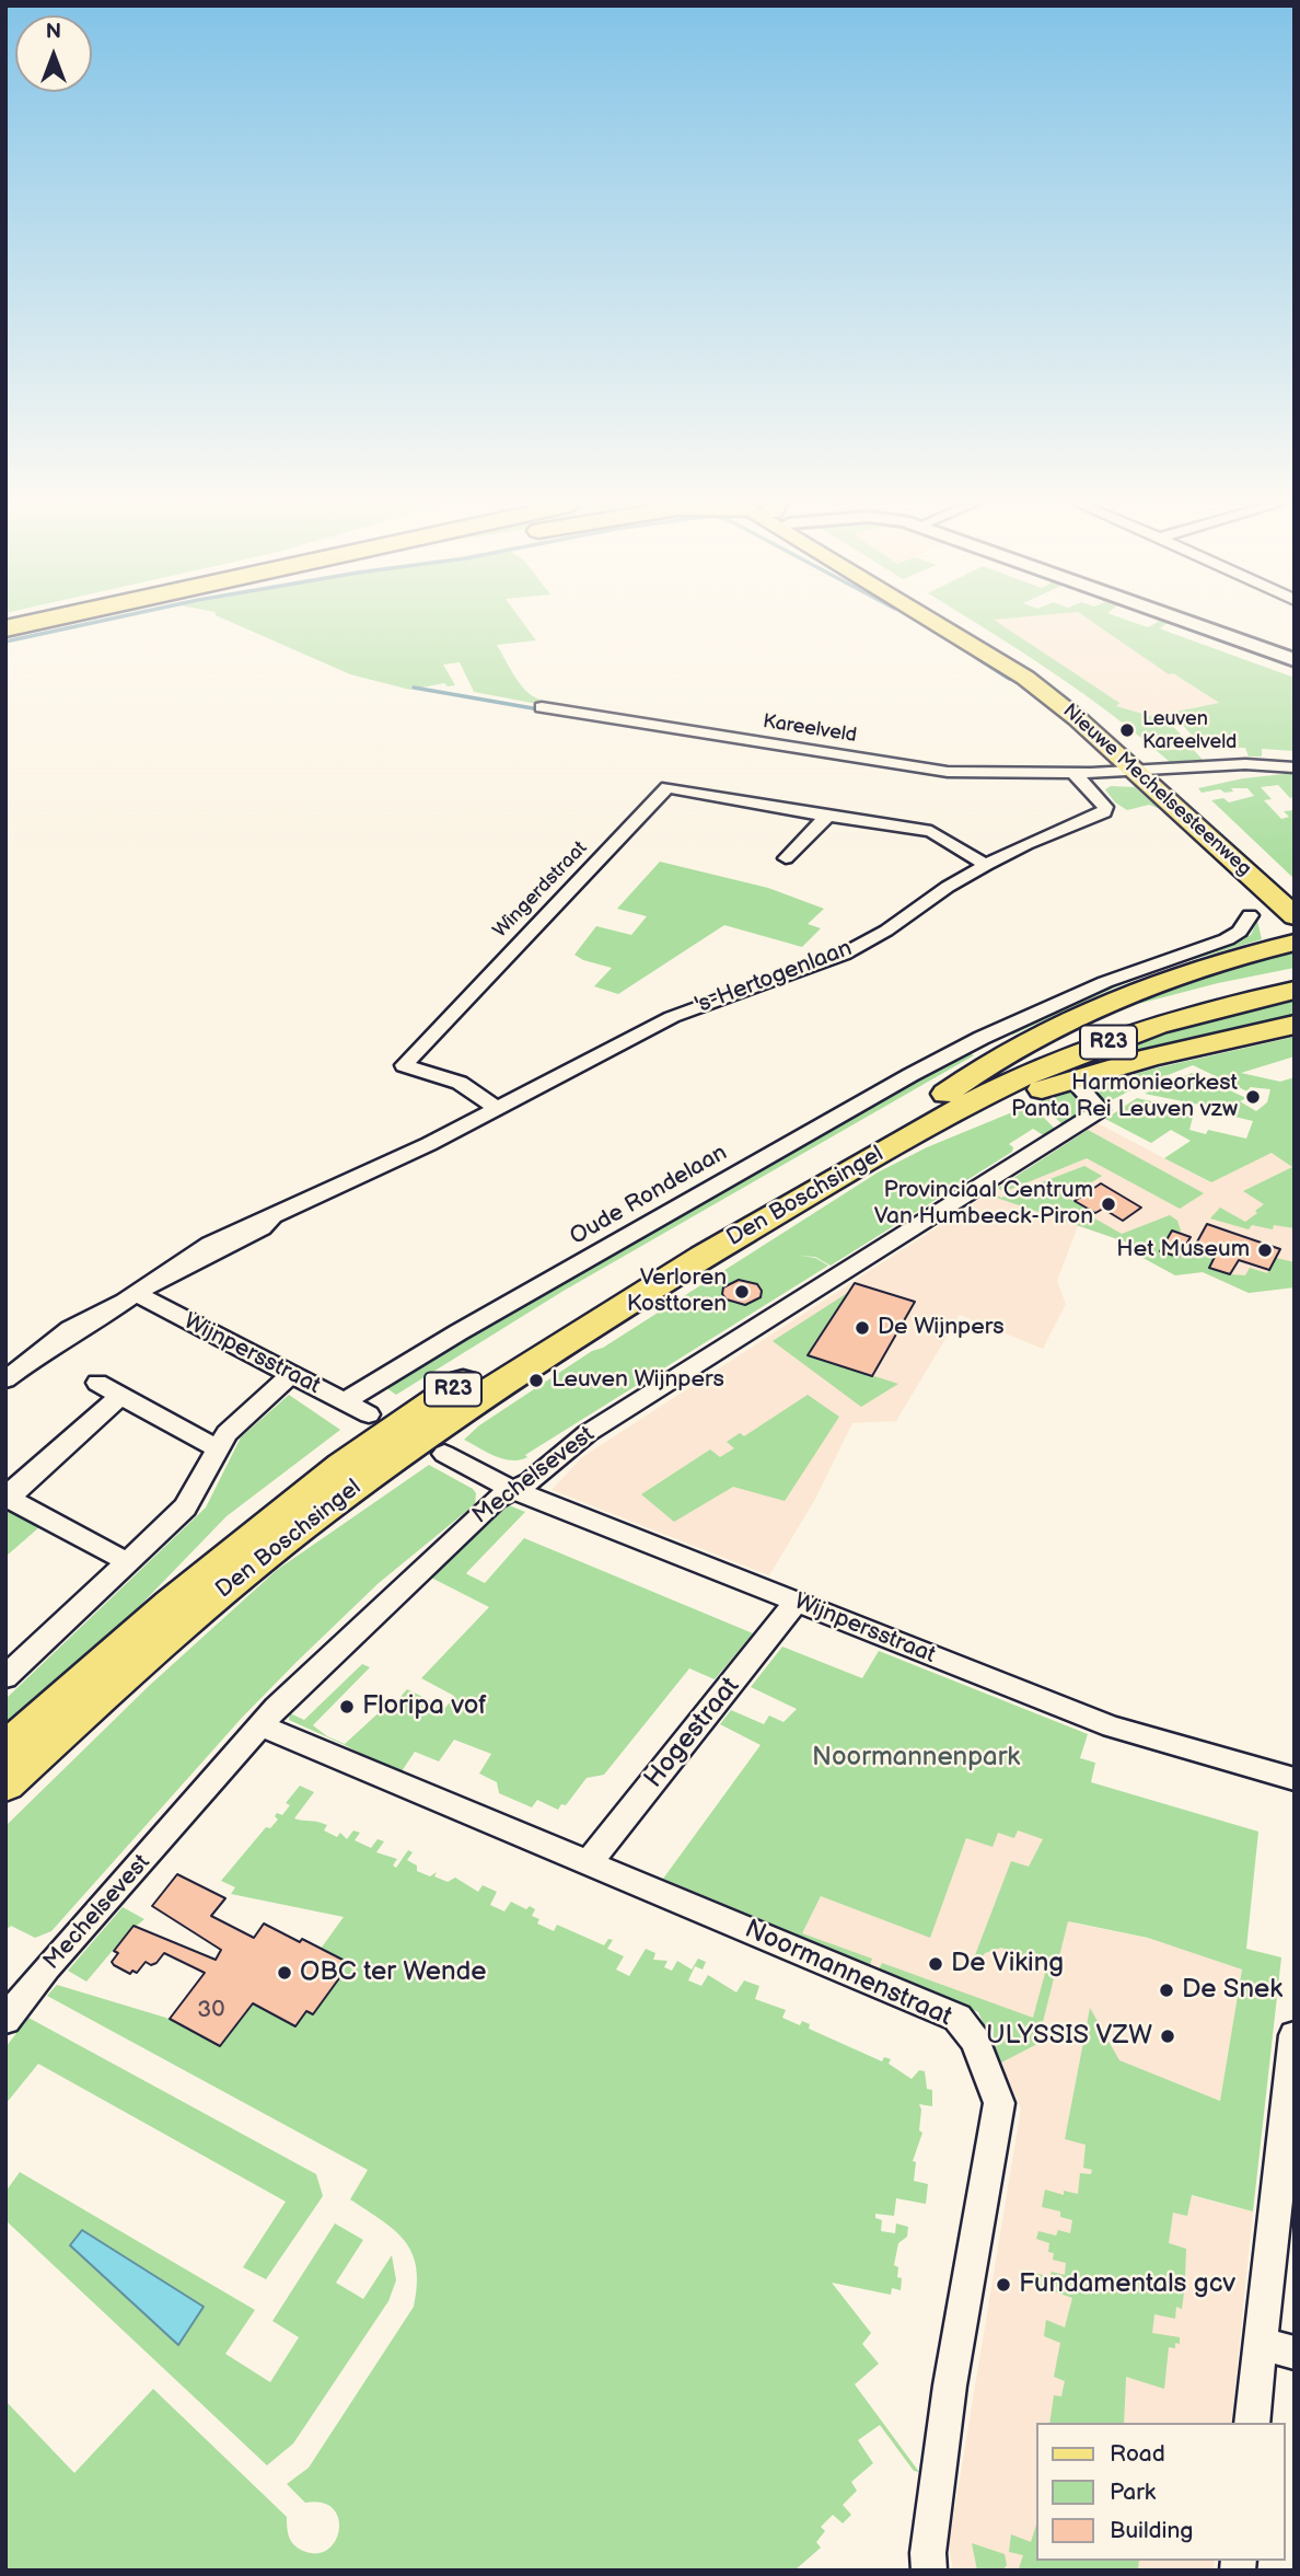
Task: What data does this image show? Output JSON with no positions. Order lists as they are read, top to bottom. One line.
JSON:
{"streets":{"main road":["Nieuwe Mechelsesteenweg","R23","Den Boschsingel"],"street":["Kareelveld","Wingerdstraat","'s-Hertogenlaan","Oude Rondelaan","Wijnpersstraat","Mechelsevest","Hogestraat","Noormannenstraat"]},"crossings":[["Kareelveld","Nieuwe Mechelsesteenweg"],["Wingerdstraat","'s-Hertogenlaan"],["'s-Hertogenlaan","Wijnpersstraat"],["Oude Rondelaan","Wijnpersstraat"],["Wijnpersstraat","Mechelsevest"],["Wijnpersstraat","Hogestraat"],["Mechelsevest","Noormannenstraat"],["Hogestraat","Noormannenstraat"]],"parks":["Noormannenpark"],"places":["Leuven Kareelveld","Harmonieorkest Panta Rei Leuven vzw","Provinciaal Centrum Van Humbeeck-Piron","Het Museum","Verloren Kosttoren","De Wijnpers","Leuven Wijnpers","Floripa vof","De Viking","OBC ter Wende","De Snek","ULYSSIS VZW","Fundamentals gcv"],"house_numbers":["30"],"legend":["Road","Park","Building"],"north":"top"}
